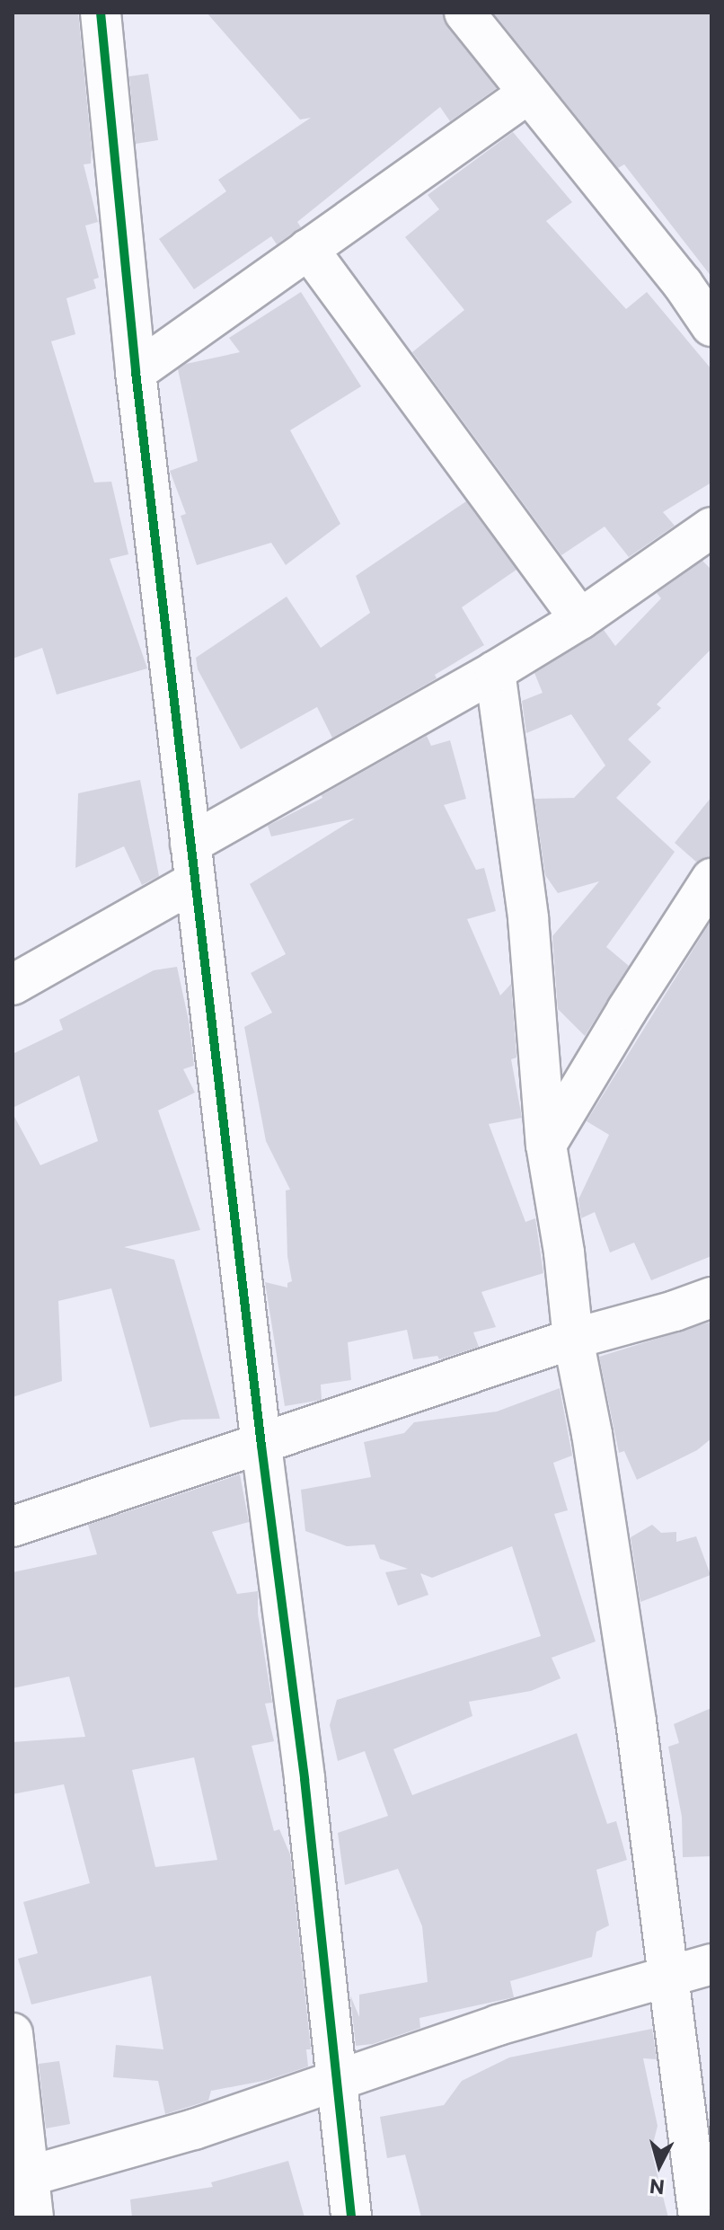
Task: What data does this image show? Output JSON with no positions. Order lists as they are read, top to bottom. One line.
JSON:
{"north":"bottom"}
